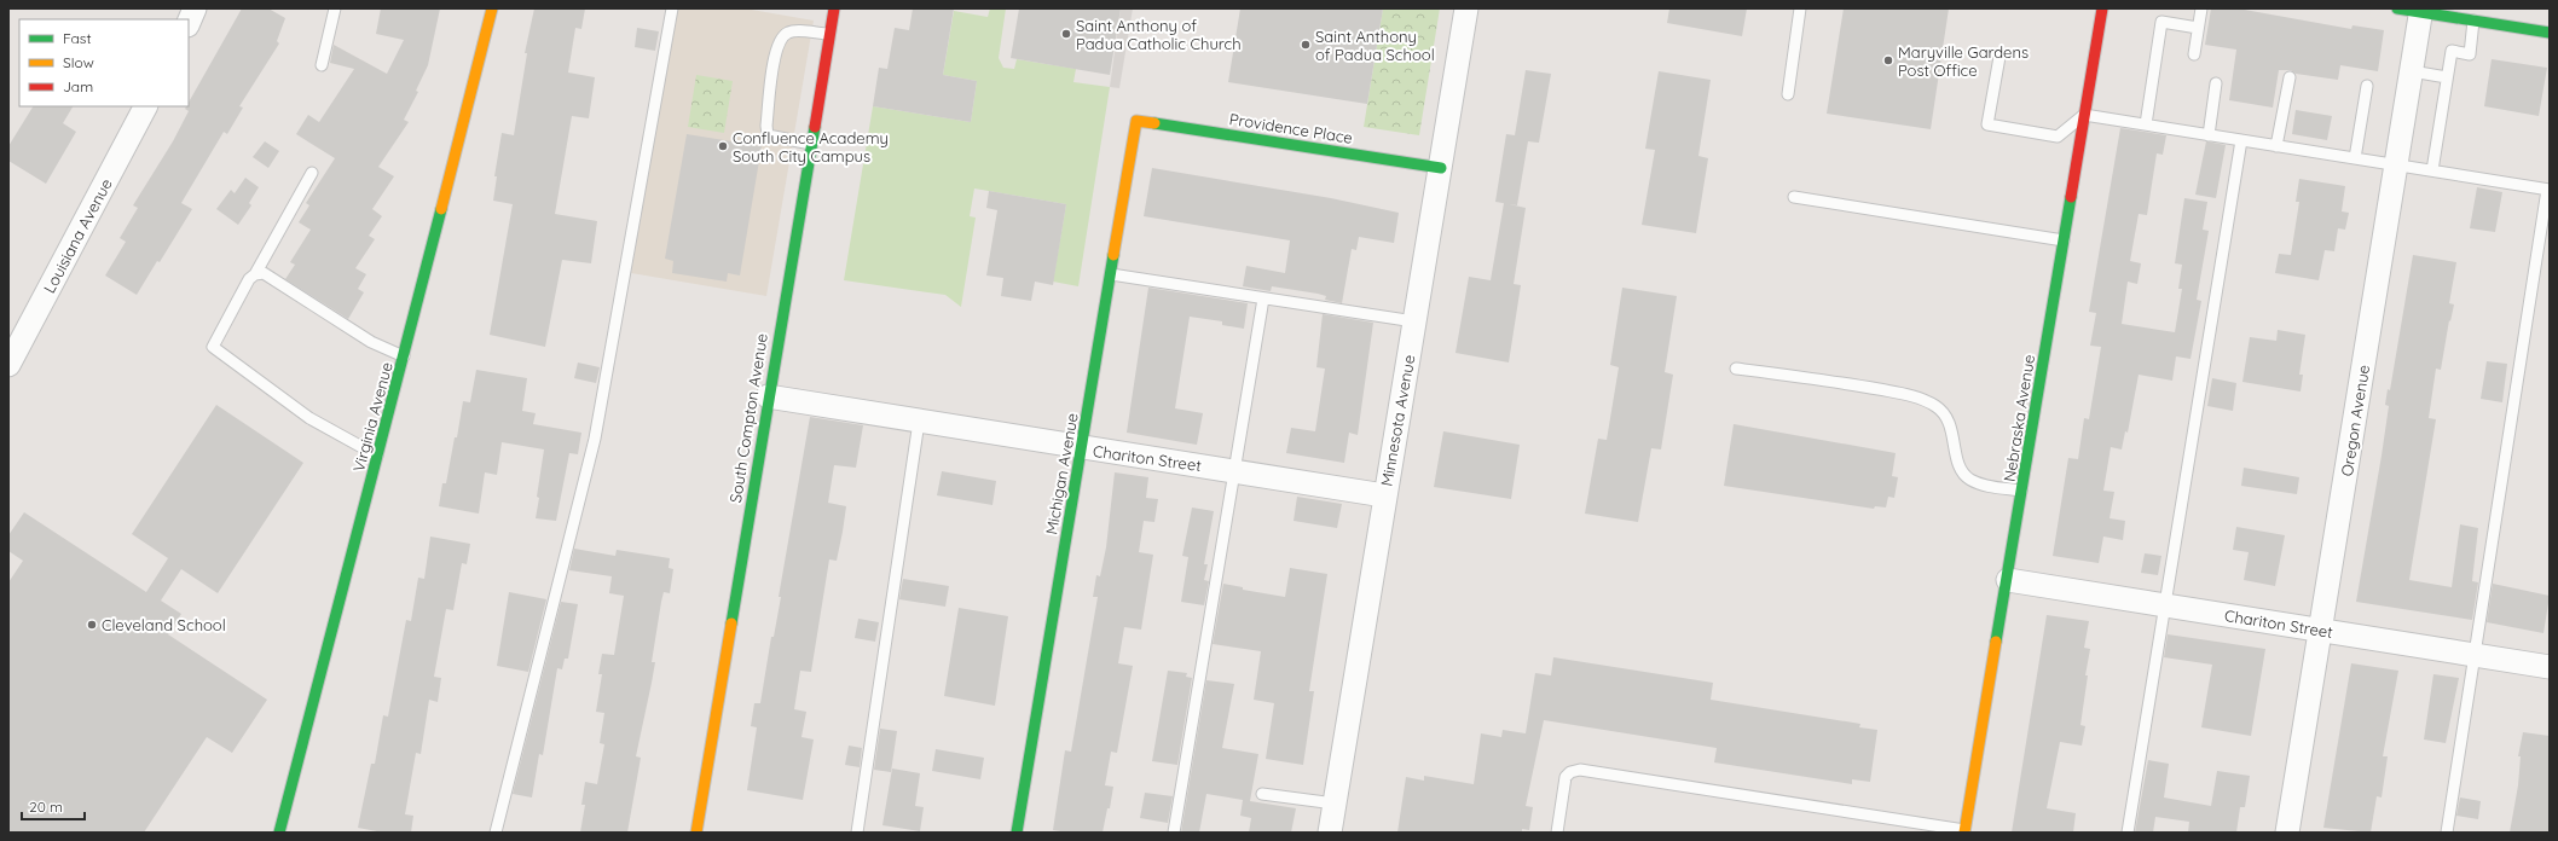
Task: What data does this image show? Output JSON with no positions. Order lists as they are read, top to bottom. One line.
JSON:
{"streets":{"street":["Providence Place","Louisiana Avenue","Virginia Avenue","South Compton Avenue","Nebraska Avenue","Minnesota Avenue","Oregon Avenue","Chariton Street","Michigan Avenue"]},"crossings":[["Providence Place","Minnesota Avenue"],["Providence Place","Michigan Avenue"],["South Compton Avenue","Chariton Street"],["Nebraska Avenue","Chariton Street"],["Minnesota Avenue","Chariton Street"],["Oregon Avenue","Chariton Street"],["Chariton Street","Michigan Avenue"]],"places":["Saint Anthony of Padua Catholic Church","Saint Anthony of Padua School","Maryville Gardens Post Office","Confluence Academy South City Campus","Cleveland School"],"legend":["Fast","Slow","Jam"],"scale_bar":"20 m"}
